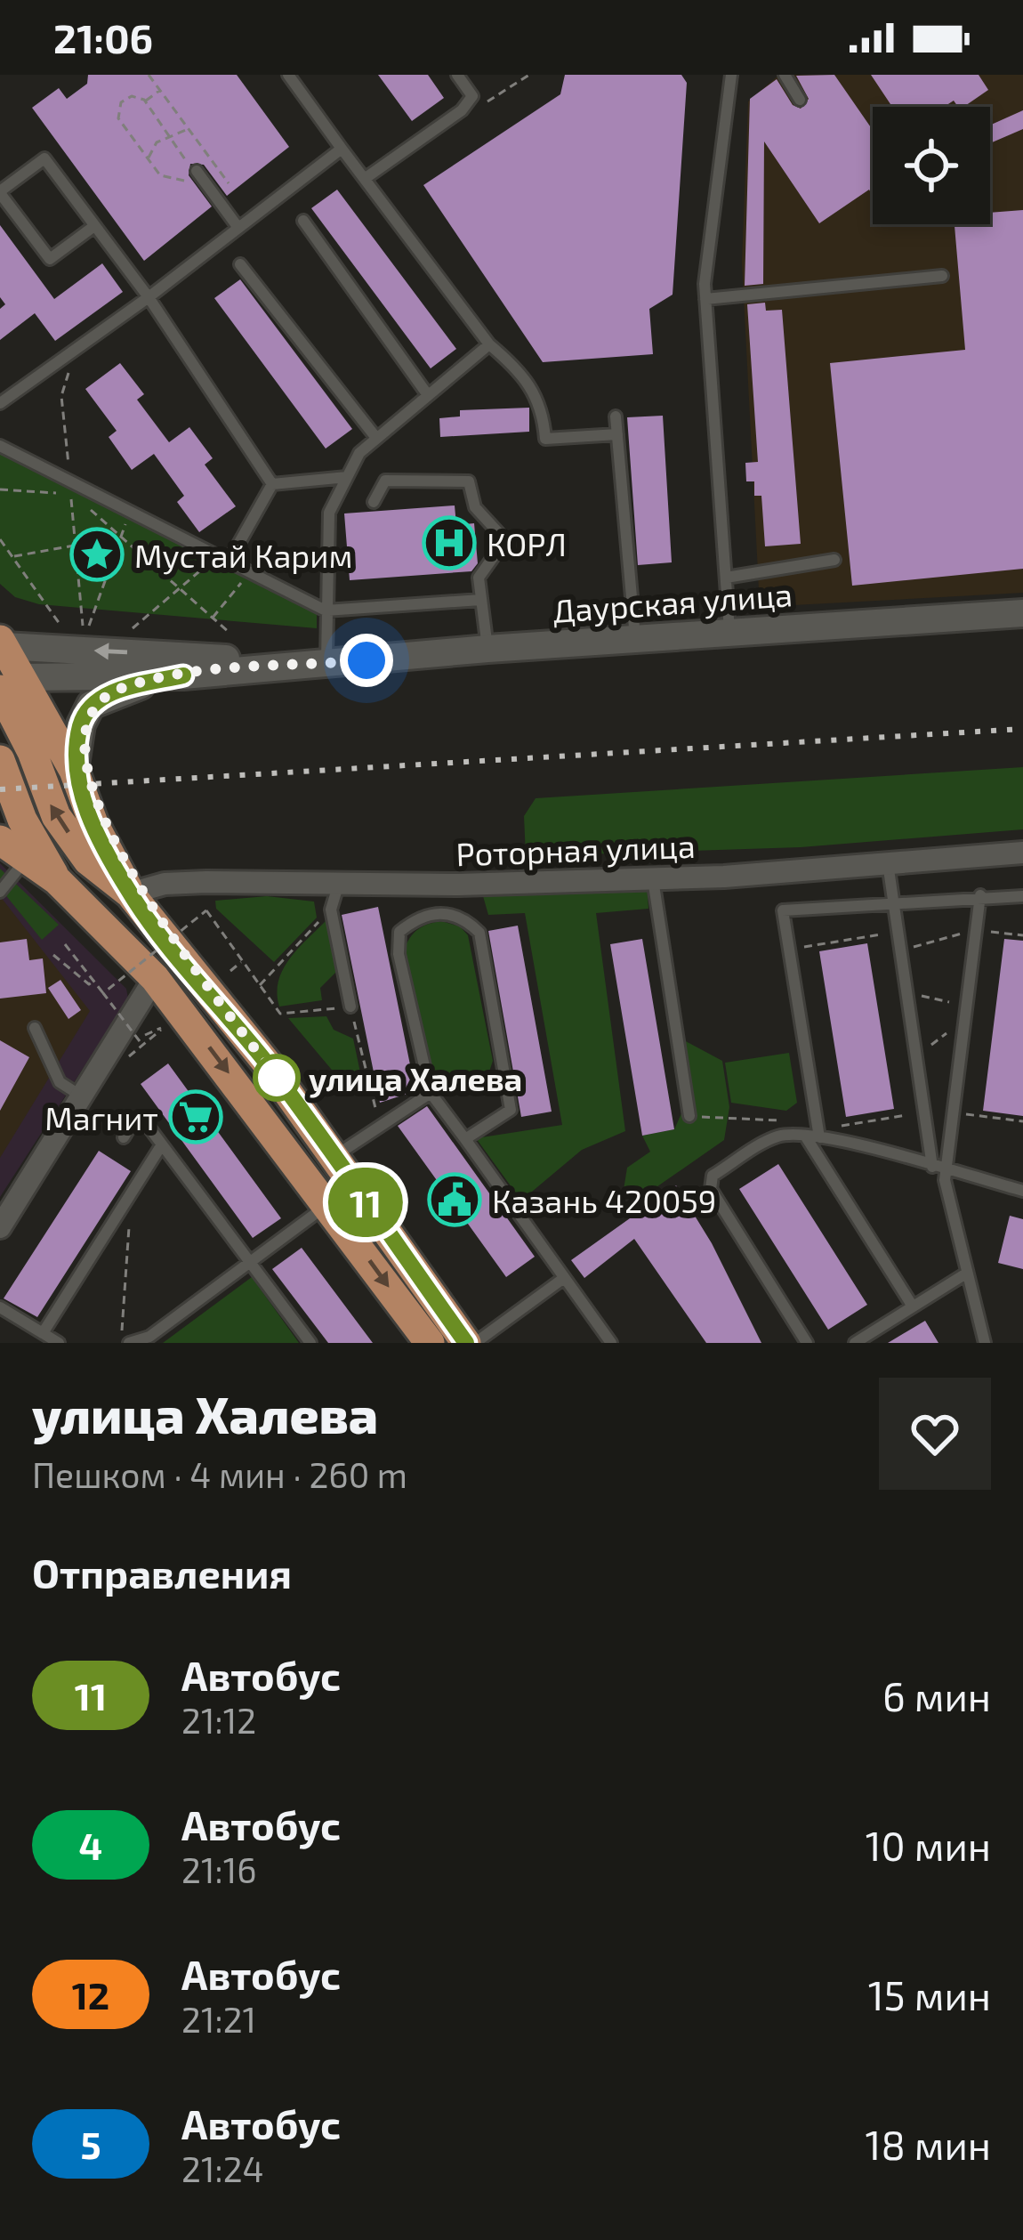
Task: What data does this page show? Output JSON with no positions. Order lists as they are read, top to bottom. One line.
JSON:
{"streets":{"street":["Даурская улица","Роторная улица"]},"places":{"hospital":["КОРЛ"],"place":["Мустай Карим"],"other":["улица Халева"],"supermarket":["Магнит"],"public building":["Казань 420059"]},"lines":["bus line 11"],"page":{"status":"21:06","on_map":"11","heading":[["улица Халева","Пешком · 4 мин · 260 m"],"Отправления"],"list":[{"mark":"11","name":"Автобус","note":"21:12","value":"6 мин"},{"mark":"4","name":"Автобус","note":"21:16","value":"10 мин"},{"mark":"12","name":"Автобус","note":"21:21","value":"15 мин"},{"mark":"5","name":"Автобус","note":"21:24","value":"18 мин"}]}}
